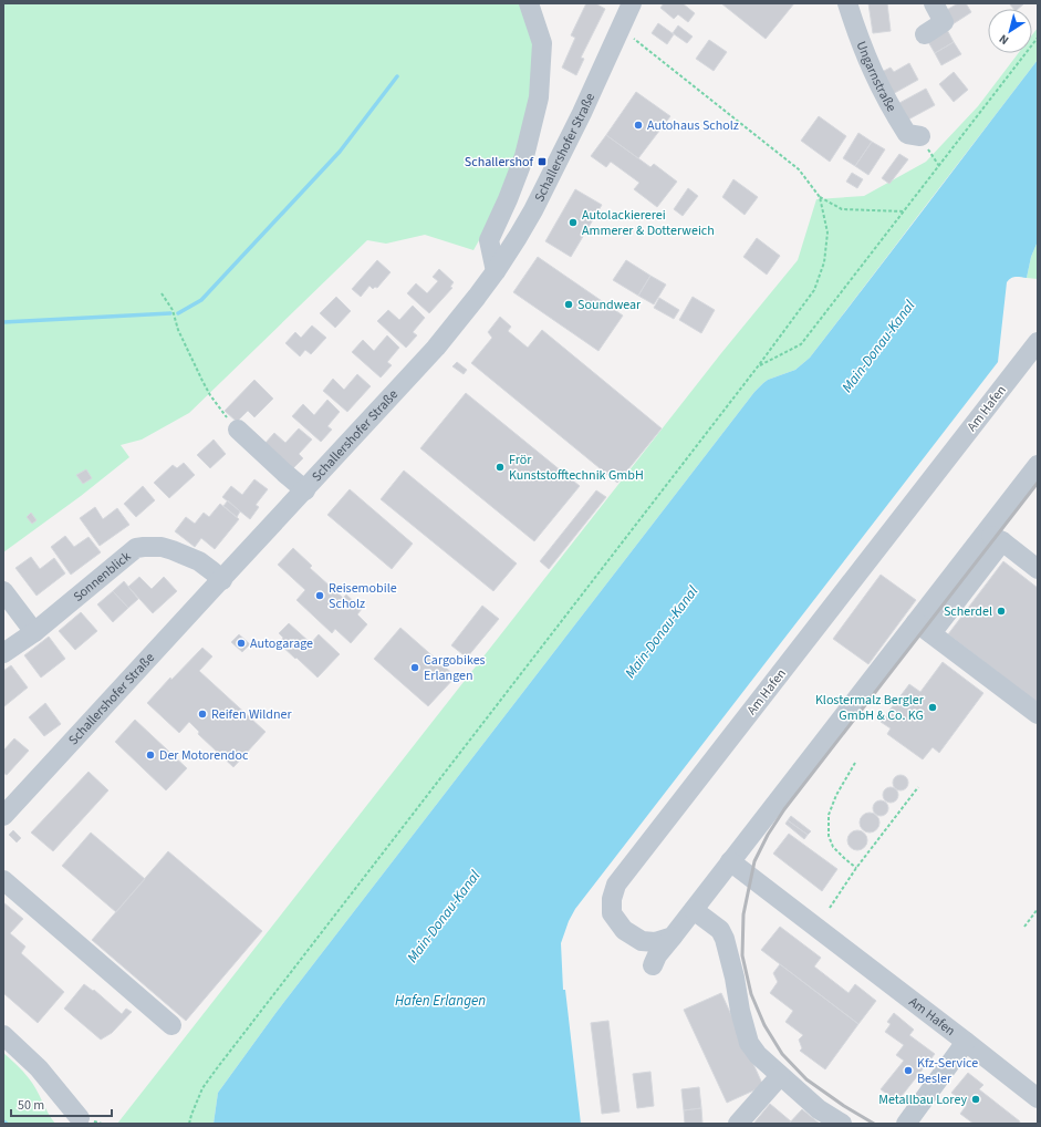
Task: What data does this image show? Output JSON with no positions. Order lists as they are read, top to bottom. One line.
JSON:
{"streets":{"street":["Ungarnstraße","Schallershofer Straße","Am Hafen","Sonnenblick"]},"crossings":[["Schallershofer Straße","Sonnenblick"]],"water":["Main-Donau-Kanal","Hafen Erlangen"],"places":{"other":["Autohaus Scholz","Autolackiererei Ammerer & Dotterweich","Soundwear","Frör Kunststofftechnik GmbH","Reisemobile Scholz","Scherdel","Autogarage","Cargobikes Erlangen","Klostermalz Bergler GmbH & Co. KG","Reifen Wildner","Der Motorendoc","Kfz-Service Besler","Metallbau Lorey"],"transit":["Schallershof"]},"scale_bar":"50 m","north":"bottom left"}
